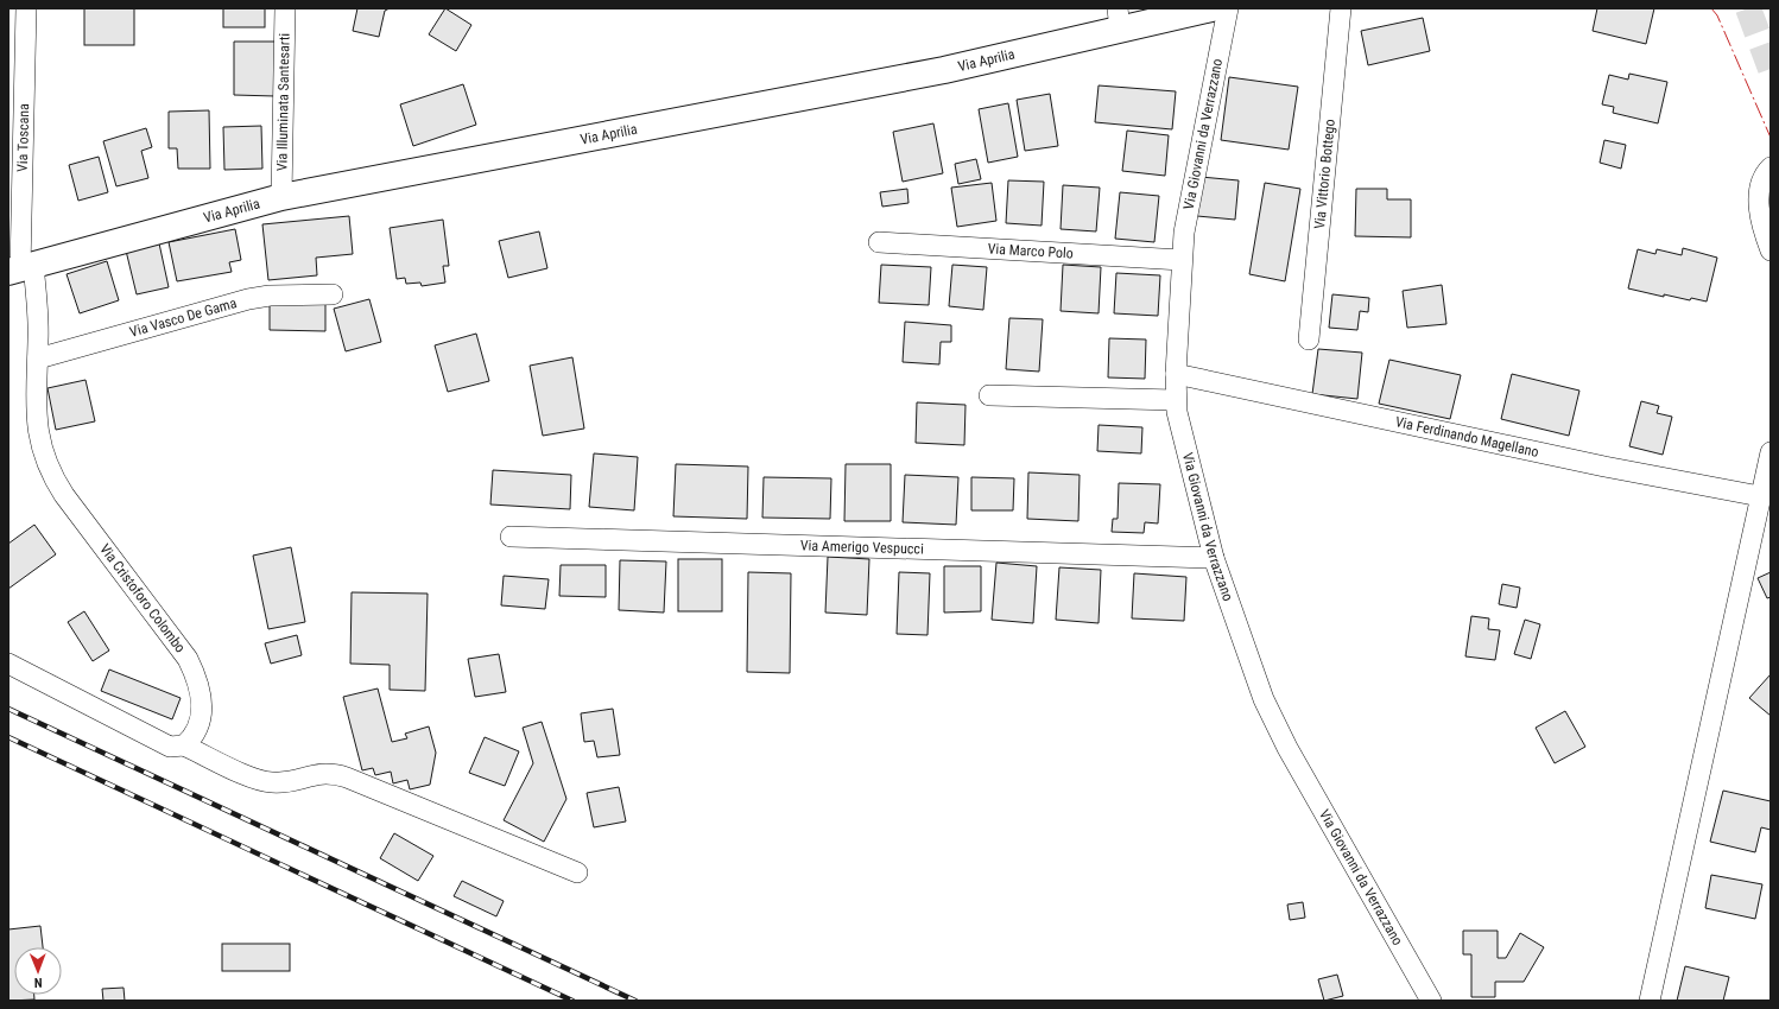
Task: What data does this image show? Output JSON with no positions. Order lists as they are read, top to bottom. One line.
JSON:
{"streets":{"street":["Via Aprilia","Via Illuminata Santesarti","Via Giovanni da Verrazzano","Via Toscana","Via Vittorio Bottego","Via Marco Polo","Via Vasco De Gama","Via Ferdinando Magellano","Via Amerigo Vespucci","Via Cristoforo Colombo"]},"crossings":[["Via Aprilia","Via Illuminata Santesarti"],["Via Aprilia","Via Toscana"],["Via Aprilia","Via Cristoforo Colombo"],["Via Giovanni da Verrazzano","Via Marco Polo"],["Via Giovanni da Verrazzano","Via Ferdinando Magellano"],["Via Giovanni da Verrazzano","Via Amerigo Vespucci"],["Via Toscana","Via Cristoforo Colombo"],["Via Vasco De Gama","Via Cristoforo Colombo"]],"north":"bottom"}
